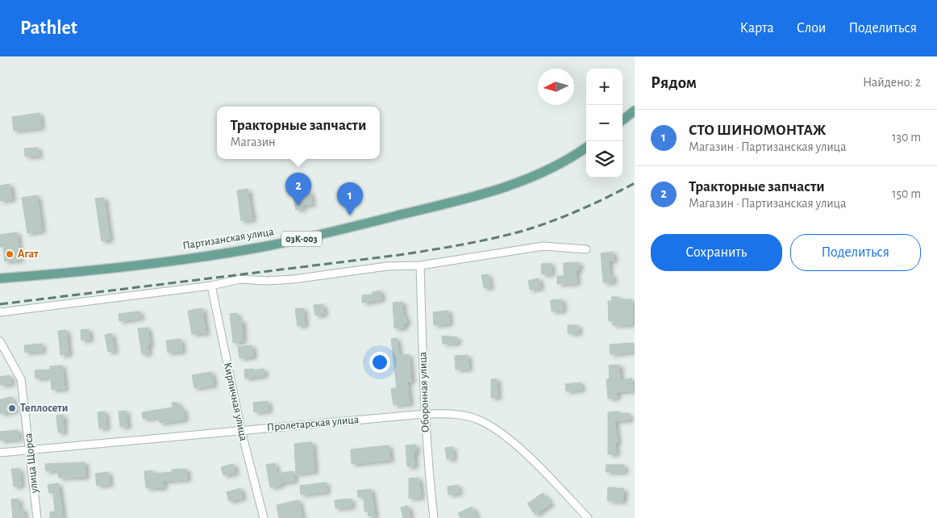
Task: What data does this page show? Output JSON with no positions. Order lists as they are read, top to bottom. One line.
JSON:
{"streets":{"main road":["Партизанская улица","03К-003"],"street":["Оборонная улица","Кирпичная улица","Пролетарская улица","улица Щорса"]},"crossings":[["Оборонная улица","Пролетарская улица"],["Кирпичная улица","Пролетарская улица"],["Пролетарская улица","улица Щорса"]],"places":["Агат","Теплосети"],"north":"left","page":{"header":"Pathlet","nav":["Карта","Слои","Поделиться"],"heading":["Рядом","Найдено: 2"],"map_buttons":["+","−"],"popup":["Тракторные запчасти","Магазин"],"list":[{"mark":"1","name":"СТО ШИНОМОНТАЖ","note":"Магазин · Партизанская улица","value":"130 m"},{"mark":"2","name":"Тракторные запчасти","note":"Магазин · Партизанская улица","value":"150 m"}],"pins":["2","1"],"buttons":["Сохранить","Поделиться"]}}
